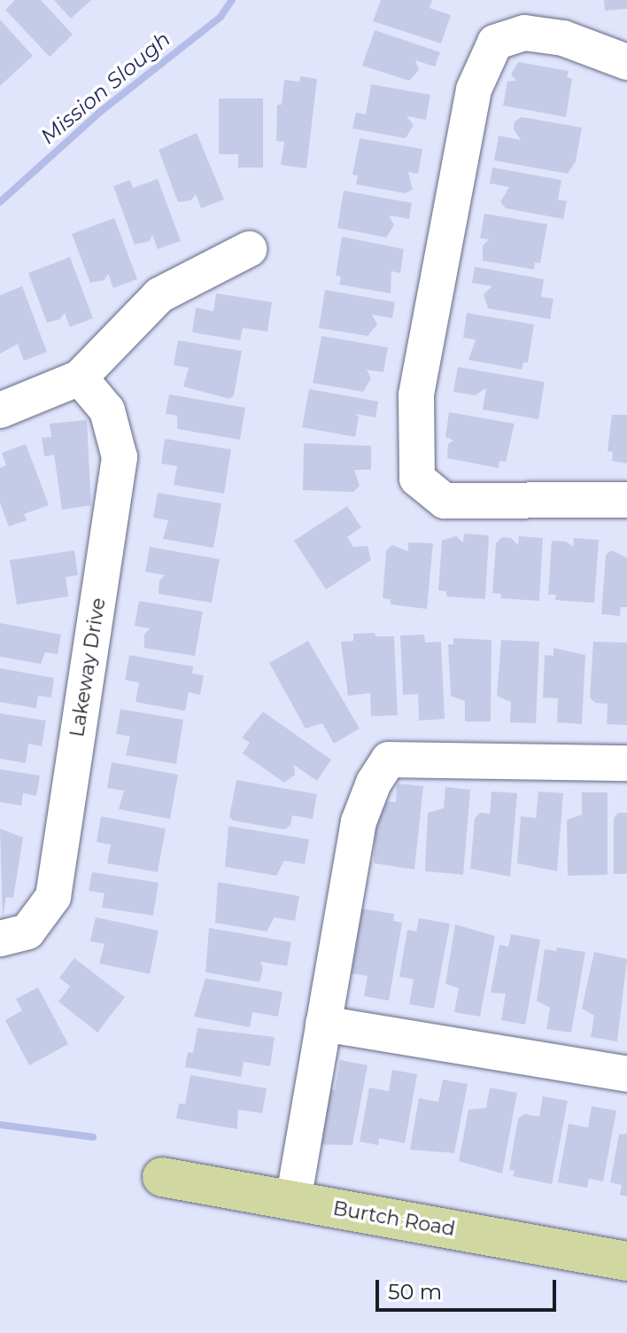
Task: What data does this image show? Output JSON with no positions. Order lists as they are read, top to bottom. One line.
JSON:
{"streets":{"main road":["Burtch Road"],"street":["Lakeway Drive"]},"water":["Mission Slough"],"scale_bar":"50 m"}
